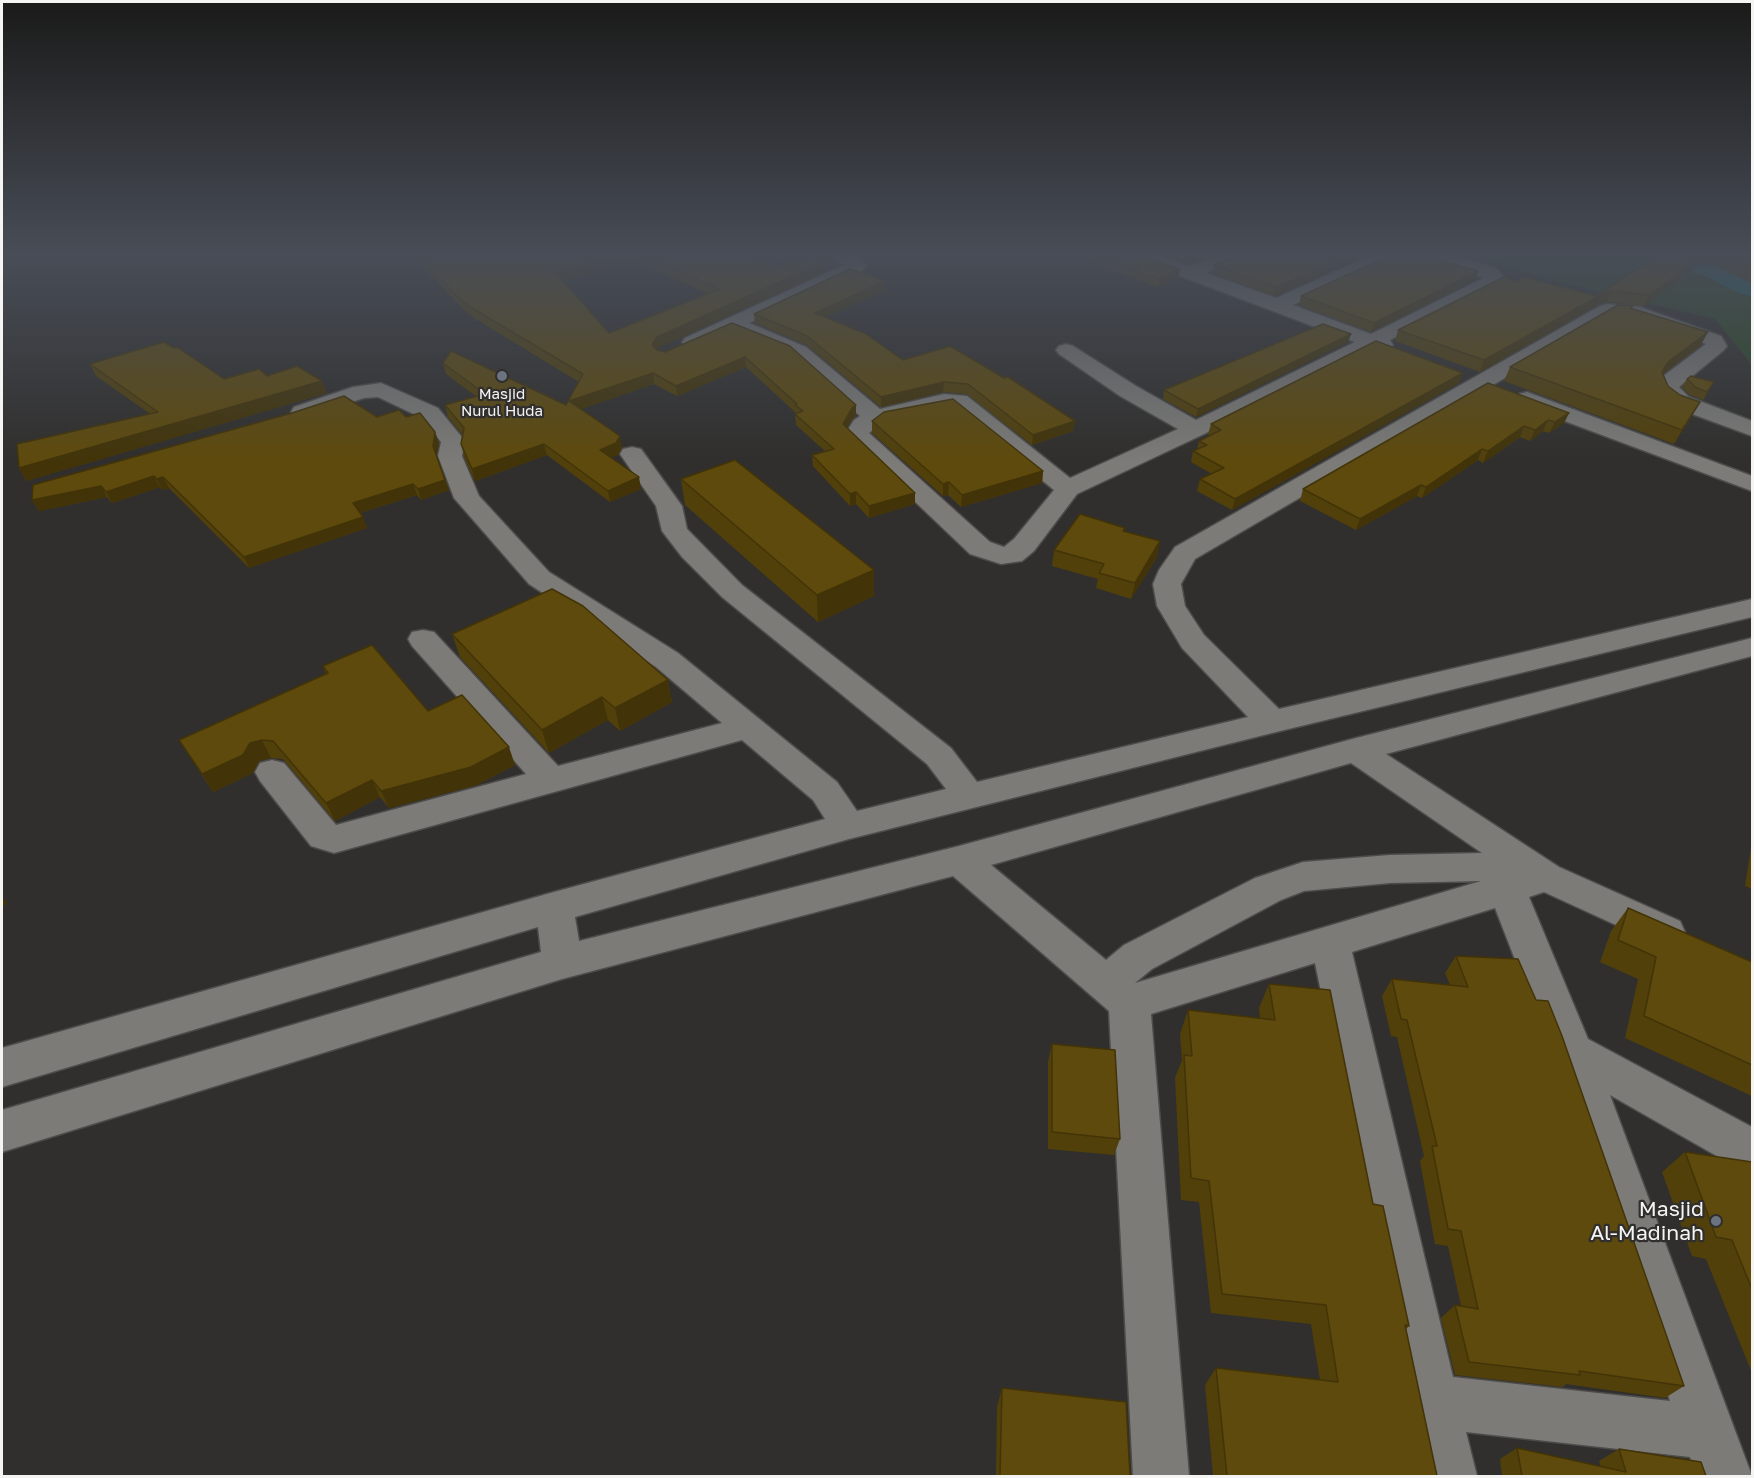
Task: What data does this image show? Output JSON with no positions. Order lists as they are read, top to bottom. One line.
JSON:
{"places":["Masjid Nurul Huda","Masjid Al-Madinah"]}
